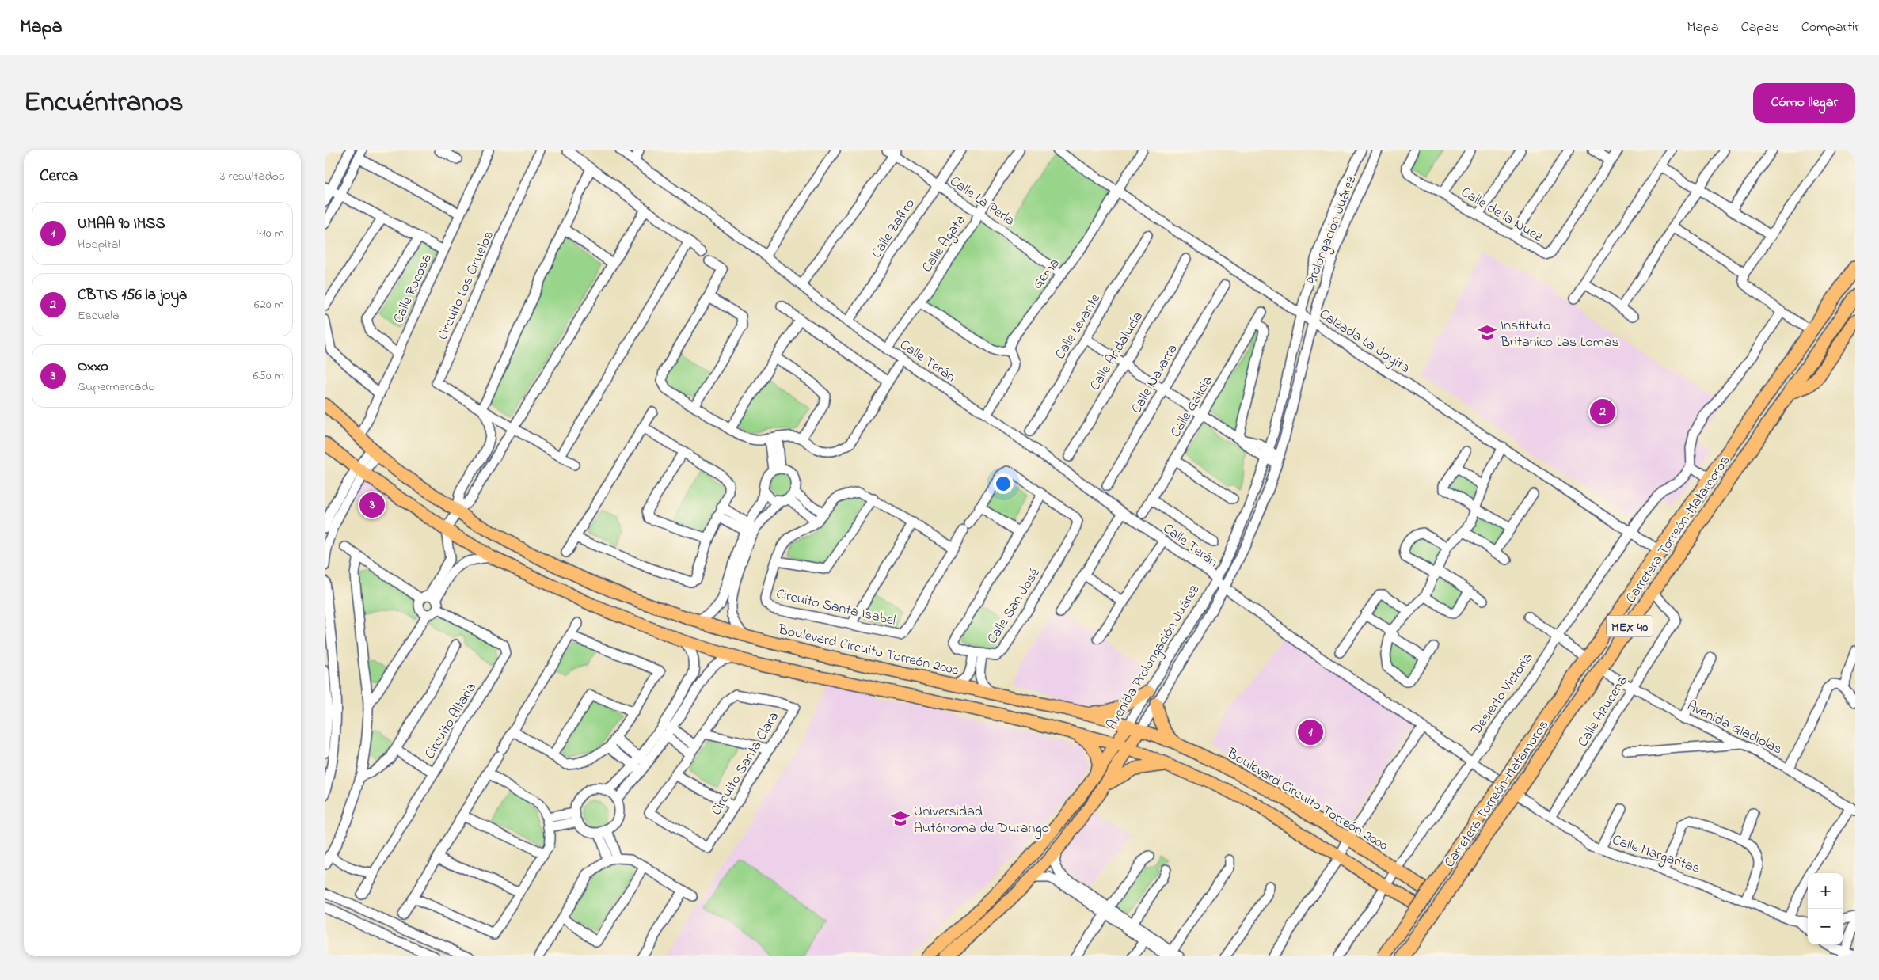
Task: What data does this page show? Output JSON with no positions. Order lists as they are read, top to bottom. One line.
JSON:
{"streets":{"highway":["Carretera Torreón-Matamoros","MEX 40"],"main road":["Boulevard Circuito Torreón 2000","Avenida Prolongación Juárez"],"street":["Calle La Perla","Calle de la Nuez","Calle Zafiro","Prolongación Juárez","Calle Ágata","Gema","Circuito Los Ciruelos","Calle Rocosa","Calle Levante","Calzada La Joyita","Calle Andalucía","Calle Terán","Calle Navarra","Calle Galicia","Calle San José","Circuito Santa Isabel","Desierto Victoria","Calle Azucena","Circuito Altaria","Avenida Gladiolas","Circuito Santa Clara","Calle Margaritas"]},"crossings":[["Calle La Perla","Calle Zafiro"],["Calle La Perla","Calle Ágata"],["Calle La Perla","Gema"],["Calle Zafiro","Calle Terán"],["Prolongación Juárez","Calzada La Joyita"],["Prolongación Juárez","Avenida Prolongación Juárez"],["Calle Ágata","Calle Terán"],["Gema","Calzada La Joyita"],["Calle Rocosa","Boulevard Circuito Torreón 2000"],["Calzada La Joyita","MEX 40"],["Calzada La Joyita","Avenida Prolongación Juárez"],["Calzada La Joyita","Desierto Victoria"],["Calle Terán","Avenida Prolongación Juárez"],["Carretera Torreón-Matamoros","Calle Azucena"],["Carretera Torreón-Matamoros","Avenida Gladiolas"],["Carretera Torreón-Matamoros","Calle Margaritas"],["Calle San José","Circuito Santa Isabel"],["Boulevard Circuito Torreón 2000","Avenida Prolongación Juárez"],["Boulevard Circuito Torreón 2000","Desierto Victoria"],["Calle Azucena","Avenida Gladiolas"],["Calle Azucena","Calle Margaritas"]],"places":{"school or university":["Instituto Britanico Las Lomas","Universidad Autónoma de Durango"]},"page":{"header":"Mapa","nav":["Mapa","Capas","Compartir"],"title":"Encuéntranos","buttons":"Cómo llegar","heading":["Cerca","3 resultados"],"list":[{"mark":"1","name":"UMAA 90 IMSS","note":"Hospital","value":"410 m"},{"mark":"2","name":"CBTIS 156 la joya","note":"Escuela","value":"620 m"},{"mark":"3","name":"Oxxo","note":"Supermercado","value":"650 m"}],"pins":["2","3","1"],"map_buttons":["+","−"]}}
